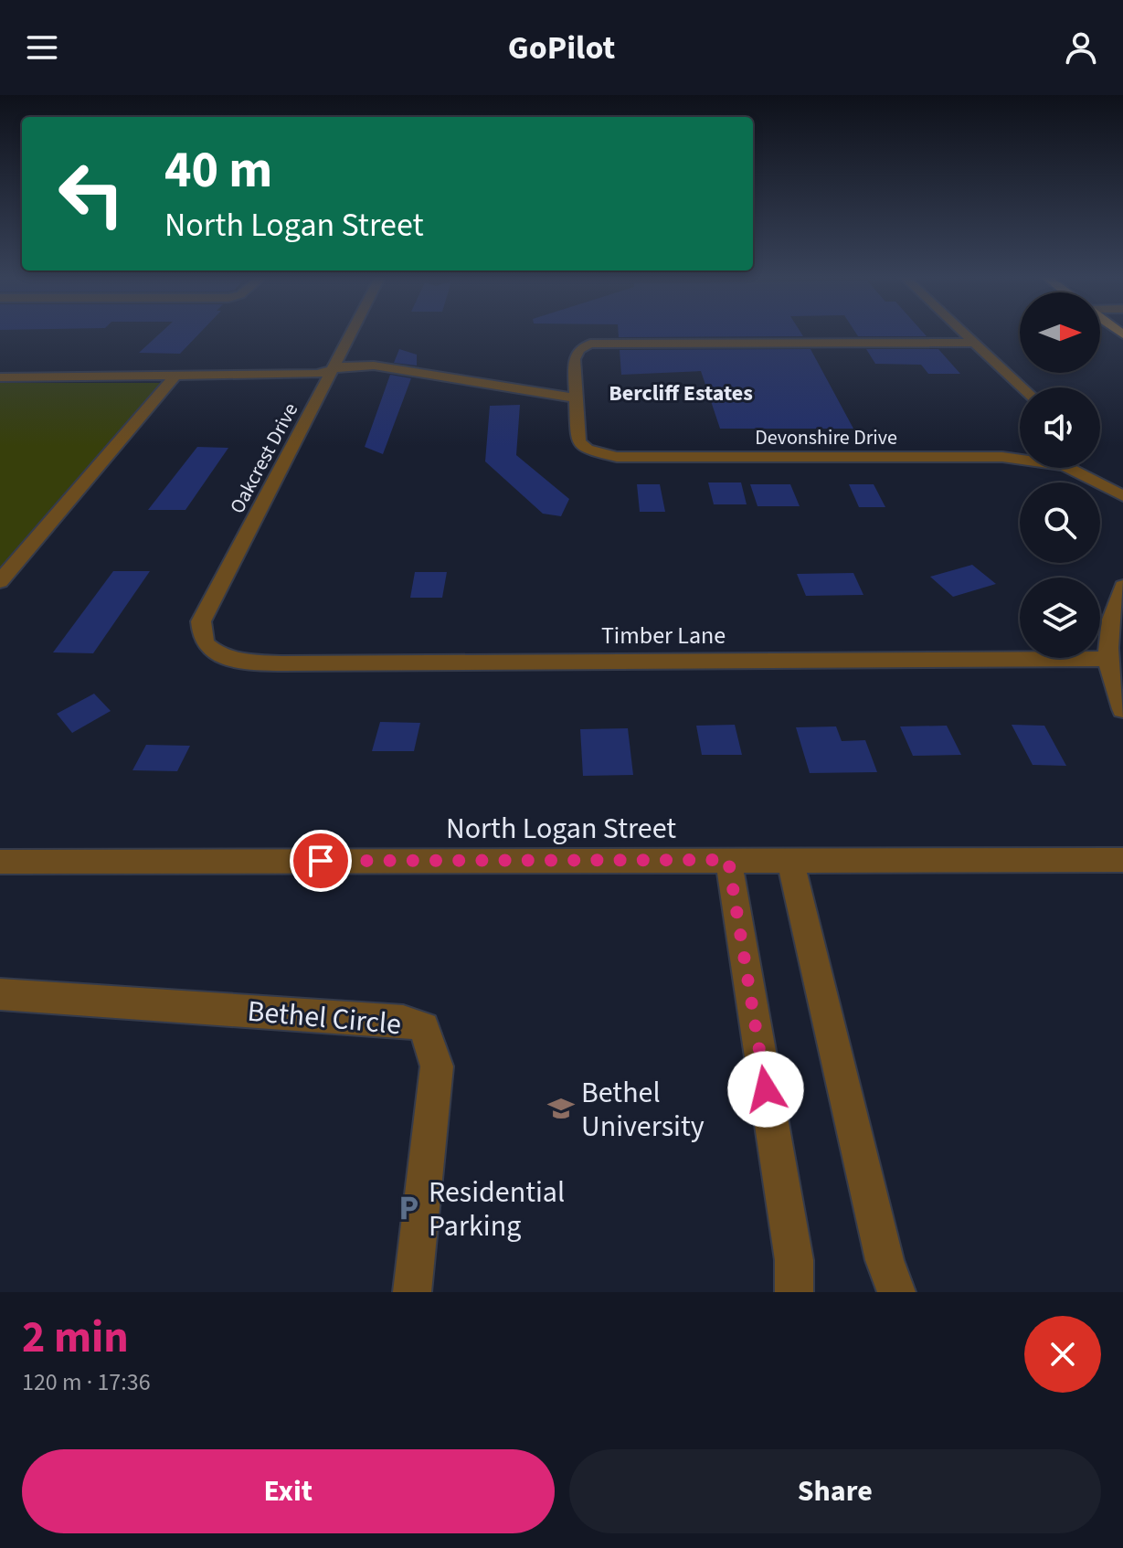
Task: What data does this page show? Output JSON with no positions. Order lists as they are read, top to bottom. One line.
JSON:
{"streets":{"street":["Devonshire Drive","Oakcrest Drive","Timber Lane","North Logan Street","Bethel Circle"]},"crossings":[["Oakcrest Drive","Timber Lane"]],"districts":["Bercliff Estates"],"places":{"school or university":["Bethel University"],"parking":["Residential Parking"]},"north":"right","page":{"header":"GoPilot","turn":["40 m","North Logan Street"],"heading":["2 min","120 m · 17:36"],"buttons":["Exit","Share"]}}
